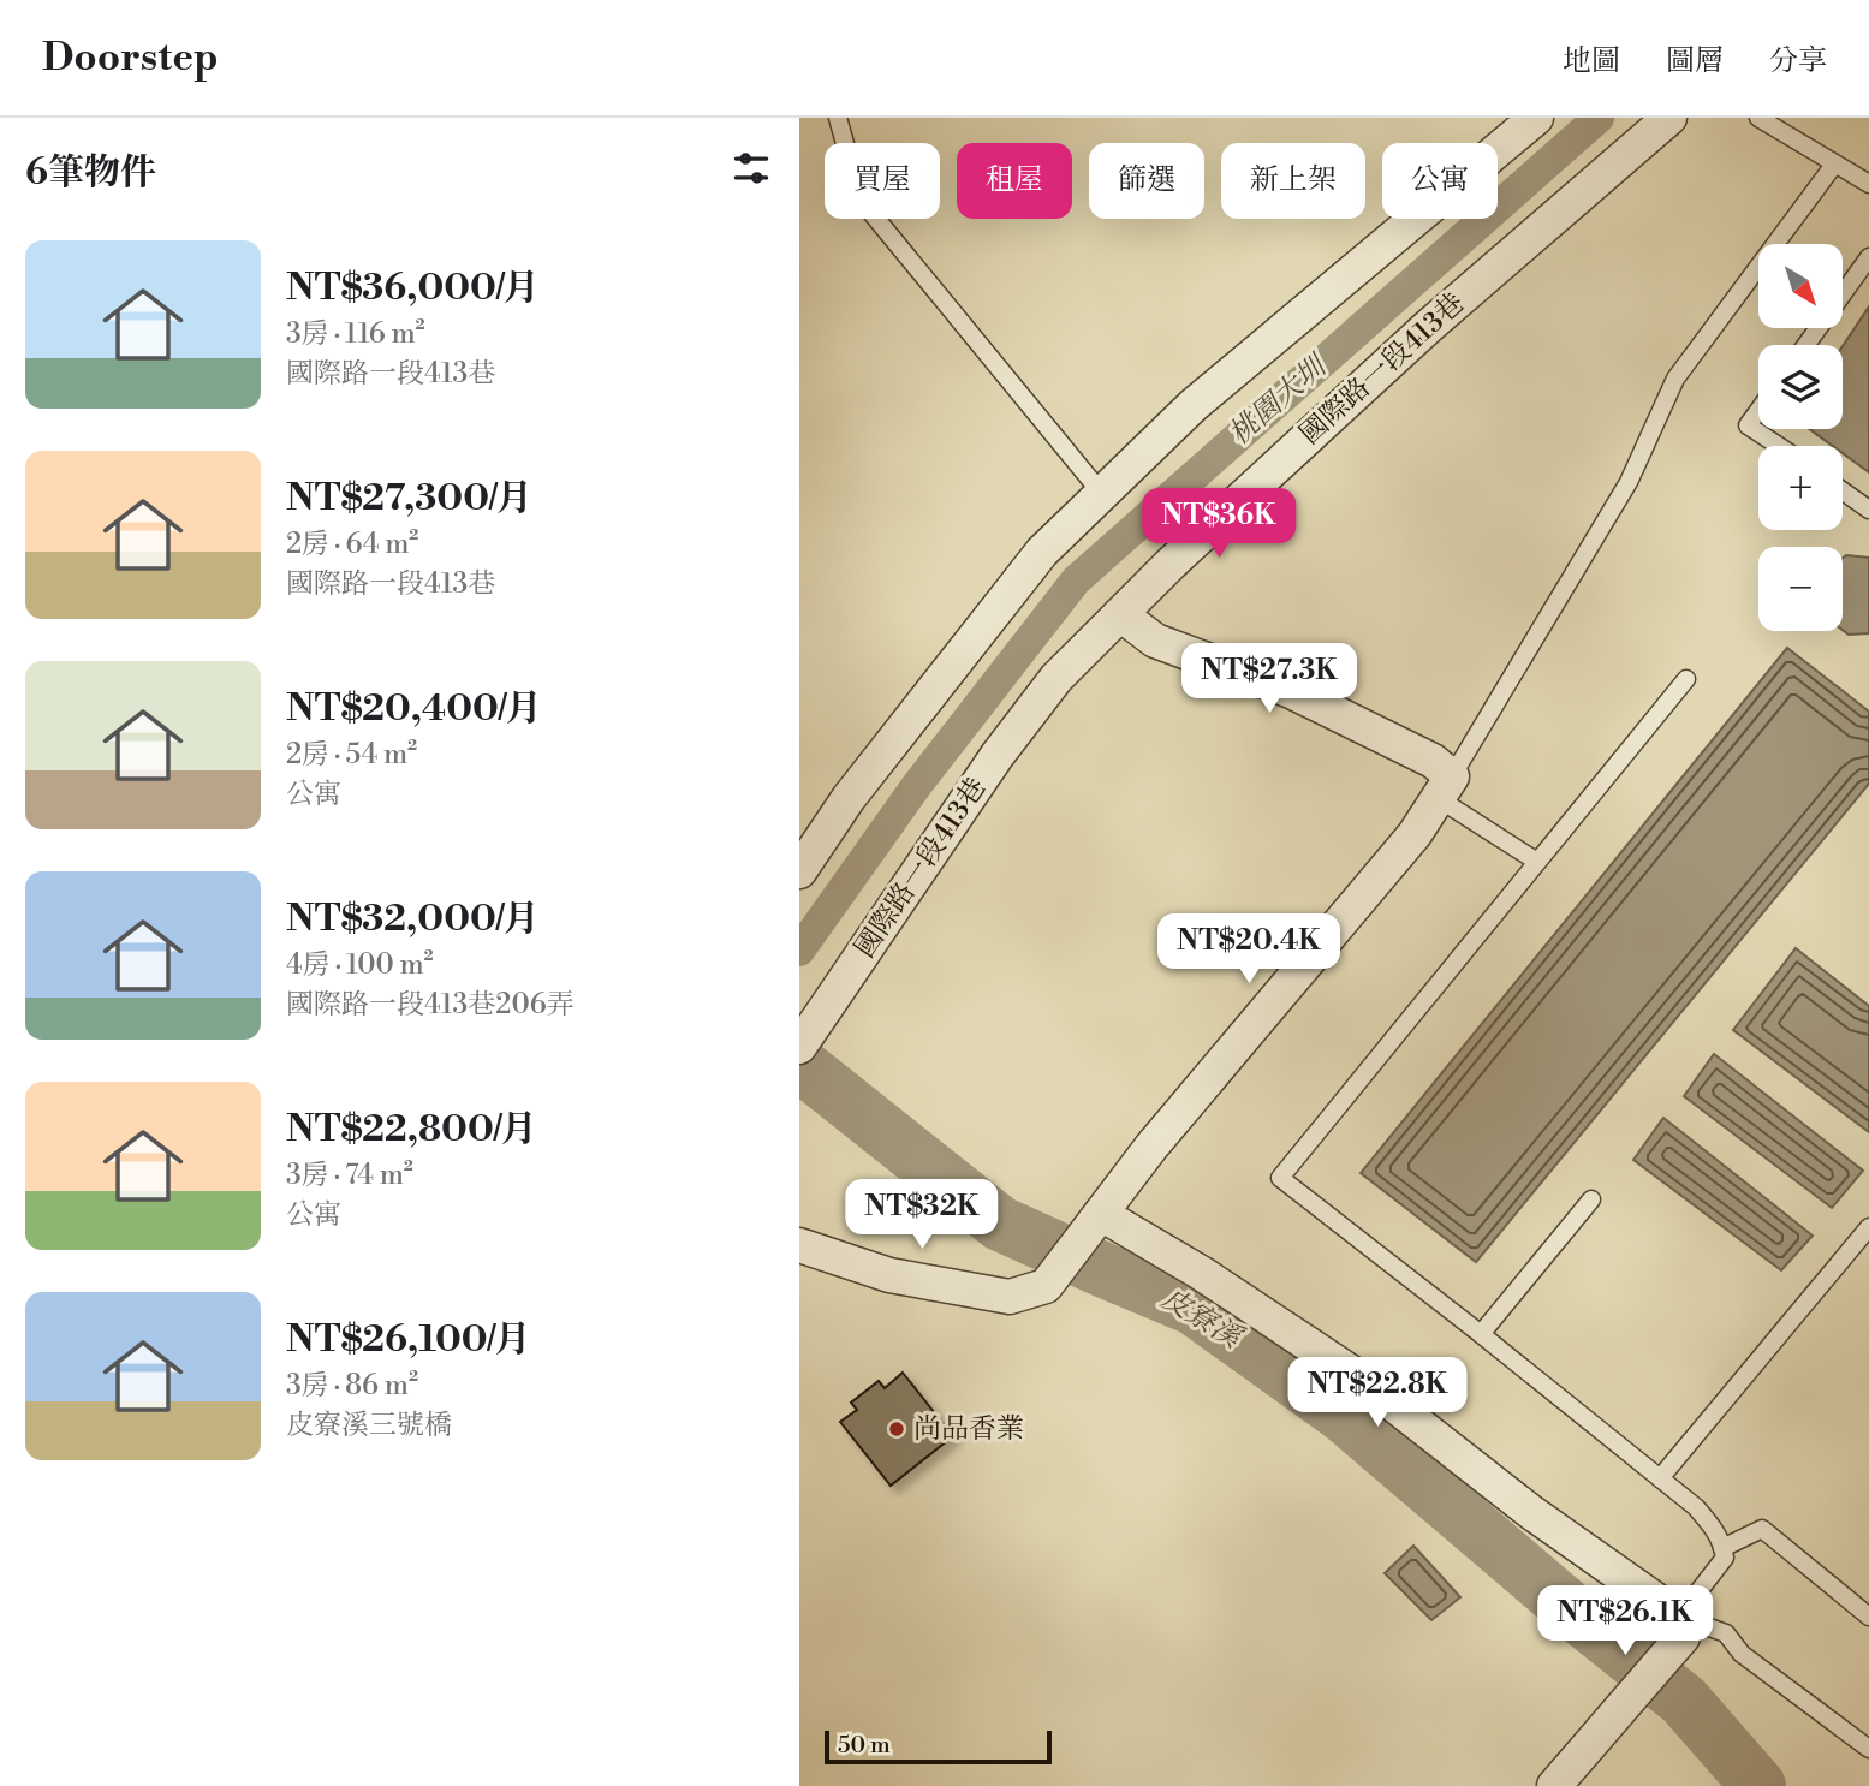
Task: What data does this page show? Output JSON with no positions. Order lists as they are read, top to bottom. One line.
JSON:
{"streets":{"street":["國際路一段413巷"]},"water":["桃園大圳","皮寮溪"],"places":["尚品香業"],"scale_bar":"50 m","north":"bottom right","page":{"header":"Doorstep","nav":["地圖","圖層","分享"],"heading":"6筆物件","chip":["買屋","租屋","篩選","新上架","公寓"],"list":[{"name":"NT$36,000/月","note":"3房 · 116 m² · 國際路一段413巷"},{"name":"NT$27,300/月","note":"2房 · 64 m² · 國際路一段413巷"},{"name":"NT$20,400/月","note":"2房 · 54 m² · 公寓"},{"name":"NT$32,000/月","note":"4房 · 100 m² · 國際路一段413巷206弄"},{"name":"NT$22,800/月","note":"3房 · 74 m² · 公寓"},{"name":"NT$26,100/月","note":"3房 · 86 m² · 皮寮溪三號橋"}],"map_buttons":["+","−"],"price":["NT$36K","NT$27.3K","NT$20.4K","NT$32K","NT$22.8K","NT$26.1K"],"scale":"50 m"}}
